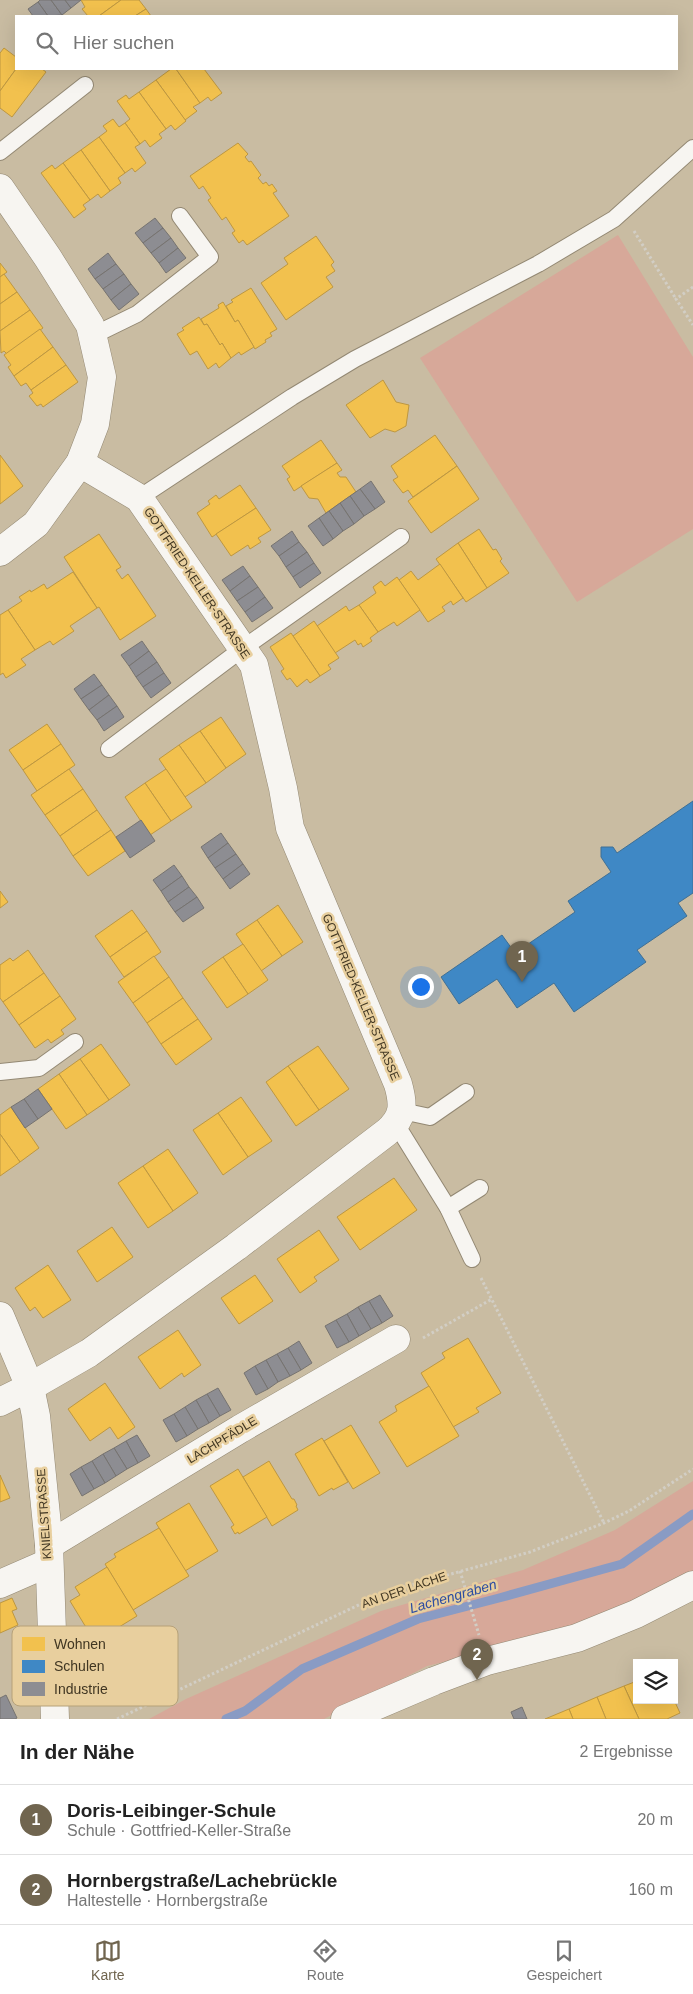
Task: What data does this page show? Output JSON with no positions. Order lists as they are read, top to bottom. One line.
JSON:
{"streets":{"street":["GOTTFRIED-KELLER-STRASSE","LACHPFÄDLE","KNIELSTRASSE"],"path":["AN DER LACHE"]},"crossings":[["LACHPFÄDLE","KNIELSTRASSE"]],"water":["Lachengraben"],"legend":["Wohnen","Schulen","Industrie"],"page":{"search":"Hier suchen","pins":["1","2"],"heading":["In der Nähe","2 Ergebnisse"],"list":[{"mark":"1","name":"Doris-Leibinger-Schule","note":"Schule · Gottfried-Keller-Straße","value":"20 m"},{"mark":"2","name":"Hornbergstraße/Lachebrückle","note":"Haltestelle · Hornbergstraße","value":"160 m"}],"nav":["Karte","Route","Gespeichert"]}}
